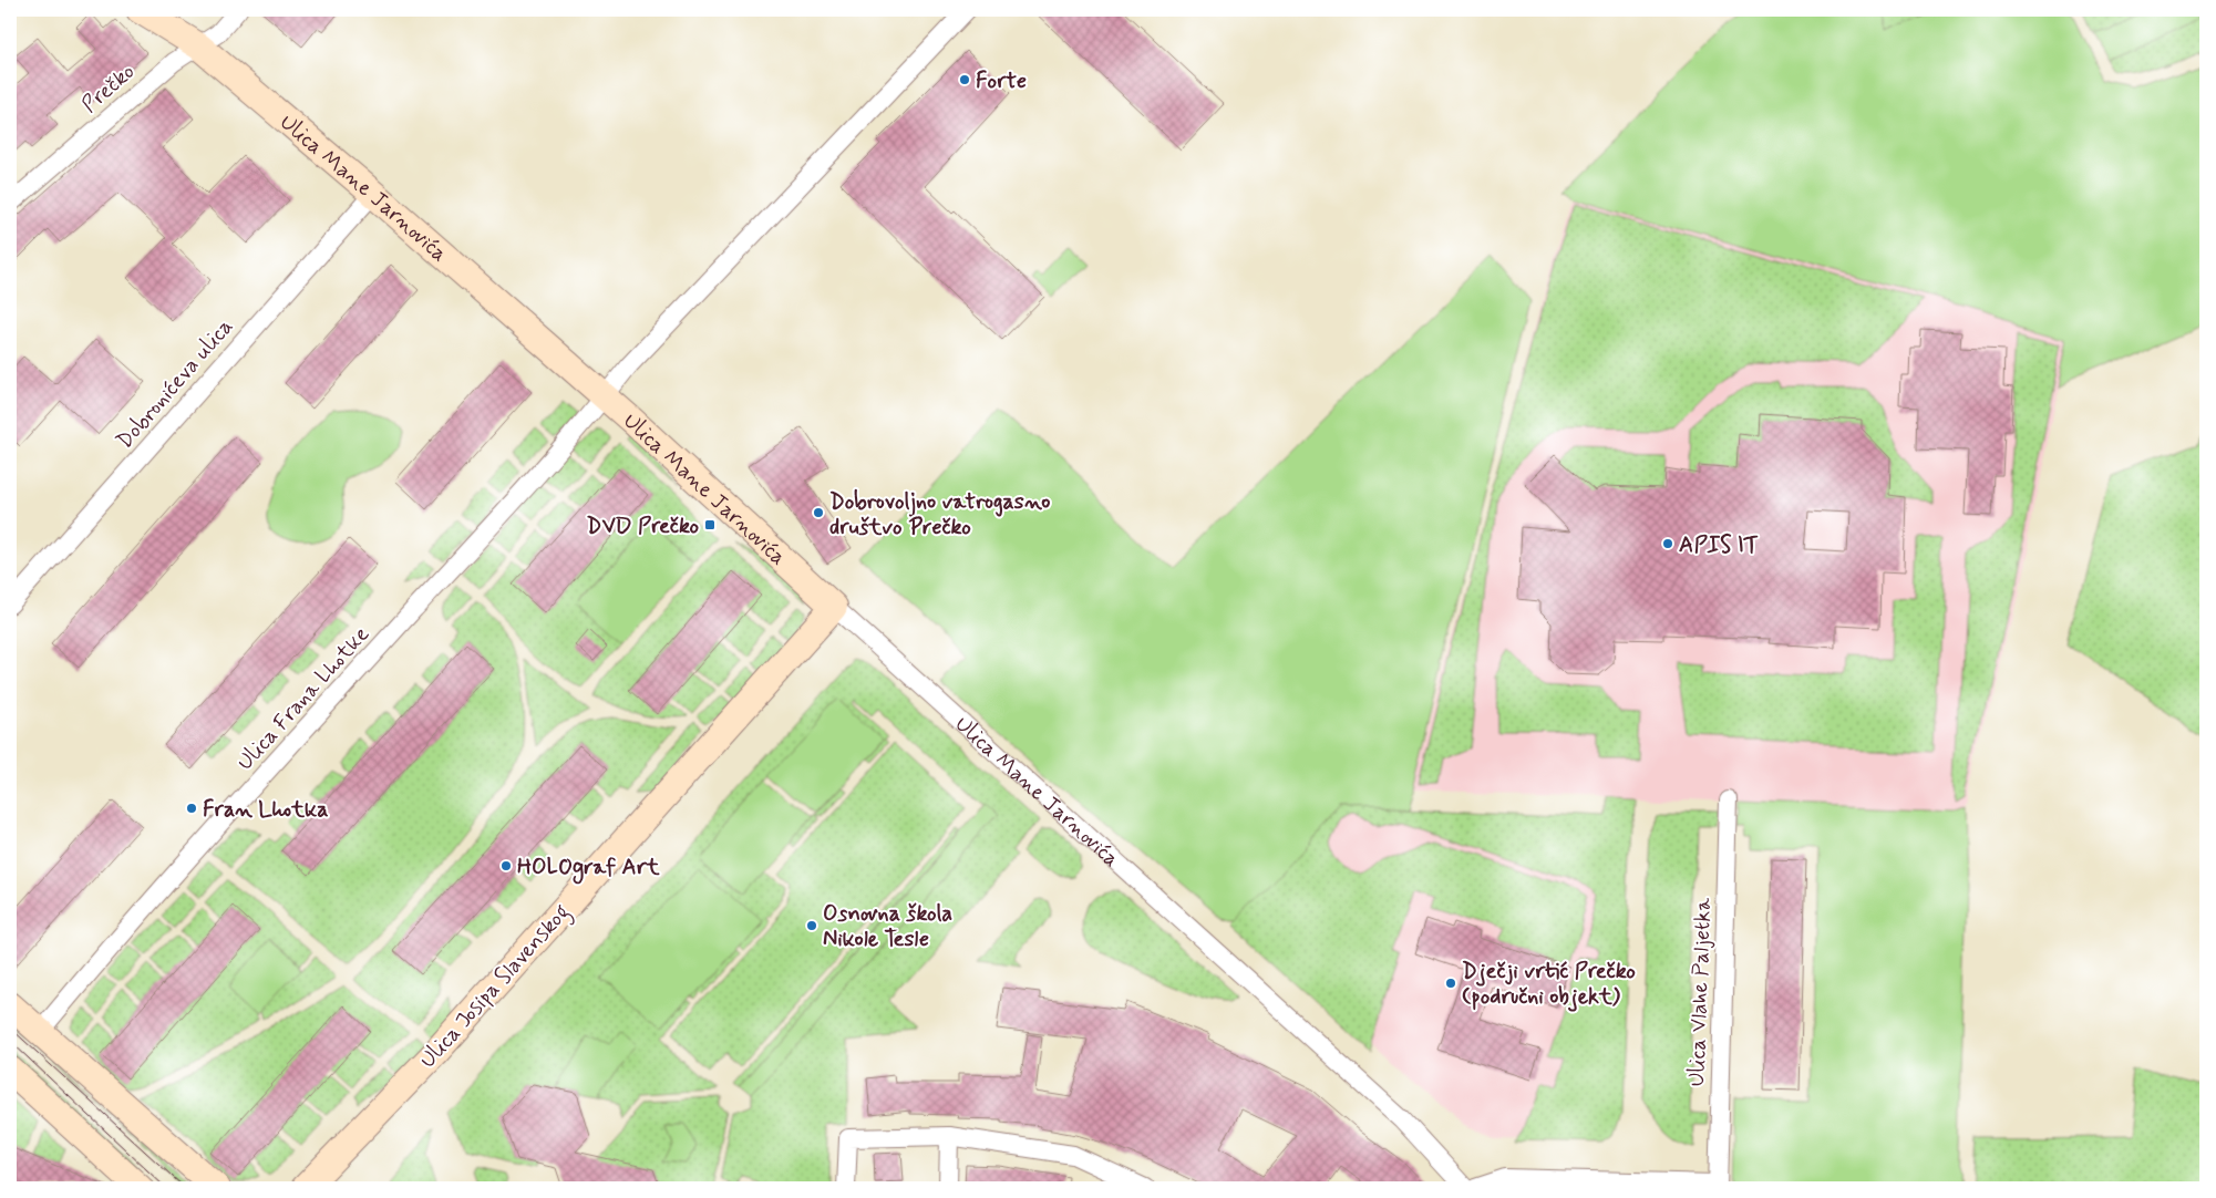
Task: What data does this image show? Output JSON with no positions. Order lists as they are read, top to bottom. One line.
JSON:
{"streets":{"street":["Prečko","Ulica Mane Jarnovića","Dobronićeva ulica","Ulica Frana Lhotke","Ulica Josipa Slavenskog","Ulica Vlahe Paljetka"]},"crossings":[["Prečko","Ulica Mane Jarnovića"],["Ulica Mane Jarnovića","Dobronićeva ulica"],["Ulica Mane Jarnovića","Ulica Frana Lhotke"],["Ulica Mane Jarnovića","Ulica Josipa Slavenskog"]],"places":{"other":["Forte","Dobrovoljno vatrogasno društvo Prečko","APIS IT","Fran Lhotka","HOLOgraf Art","Osnovna škola Nikole Tesle","Dječji vrtić Prečko (područni objekt)"],"transit":["DVD Prečko"]}}
